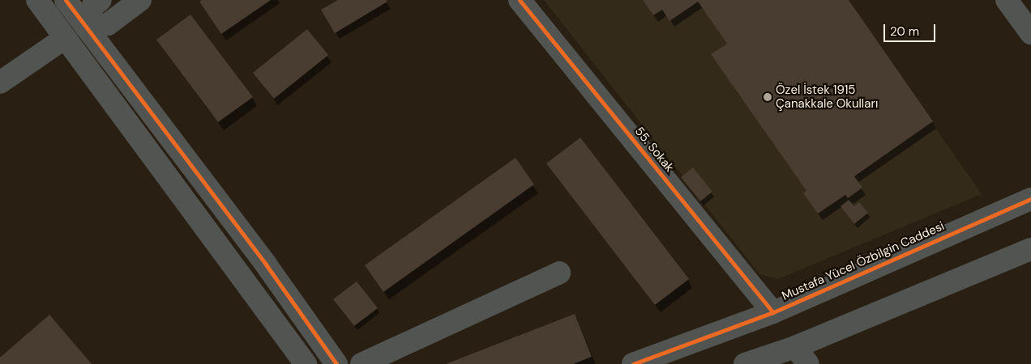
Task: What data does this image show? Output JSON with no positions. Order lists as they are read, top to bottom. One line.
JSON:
{"streets":{"street":["55. Sokak","Mustafa Yücel Özbilgin Caddesi"]},"crossings":[["55. Sokak","Mustafa Yücel Özbilgin Caddesi"]],"places":["Özel İstek 1915 Çanakkale Okulları"],"scale_bar":"20 m"}
